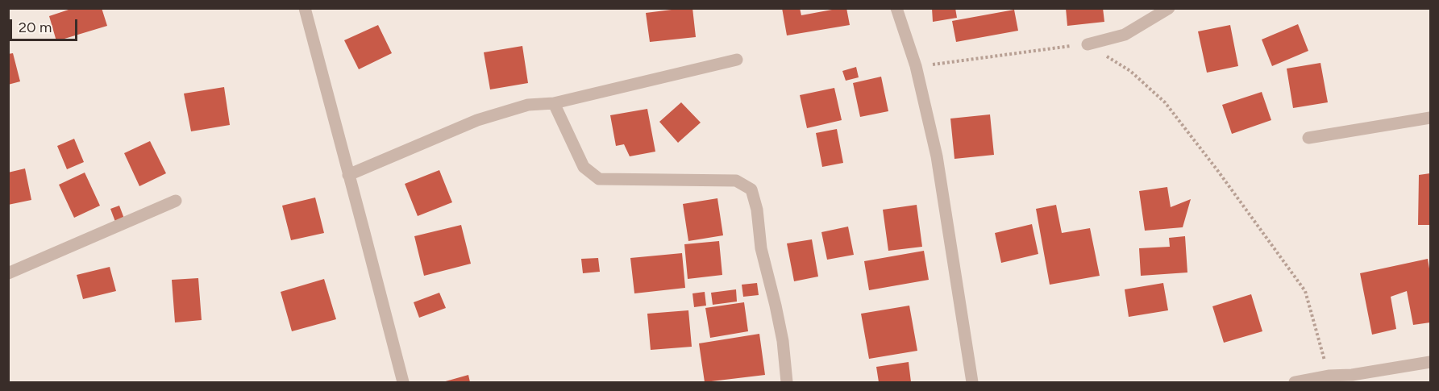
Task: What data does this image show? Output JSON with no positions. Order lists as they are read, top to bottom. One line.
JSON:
{"scale_bar":"20 m"}
